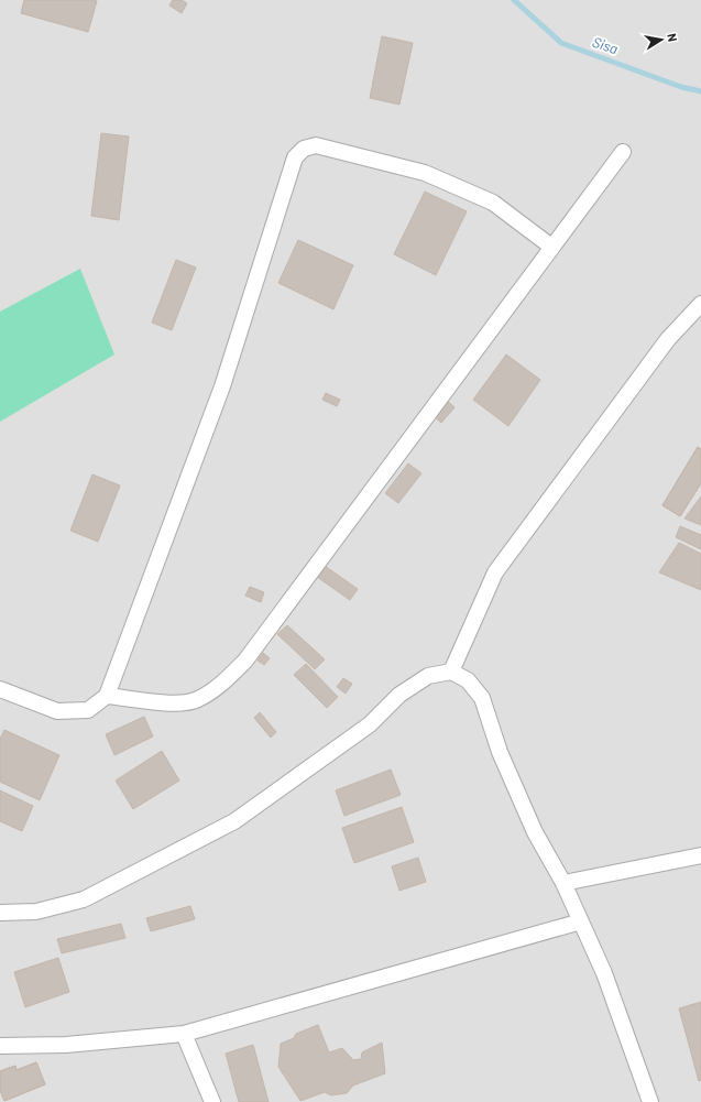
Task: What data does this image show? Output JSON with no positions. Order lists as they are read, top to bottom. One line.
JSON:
{"water":["Sisa"],"north":"right"}
